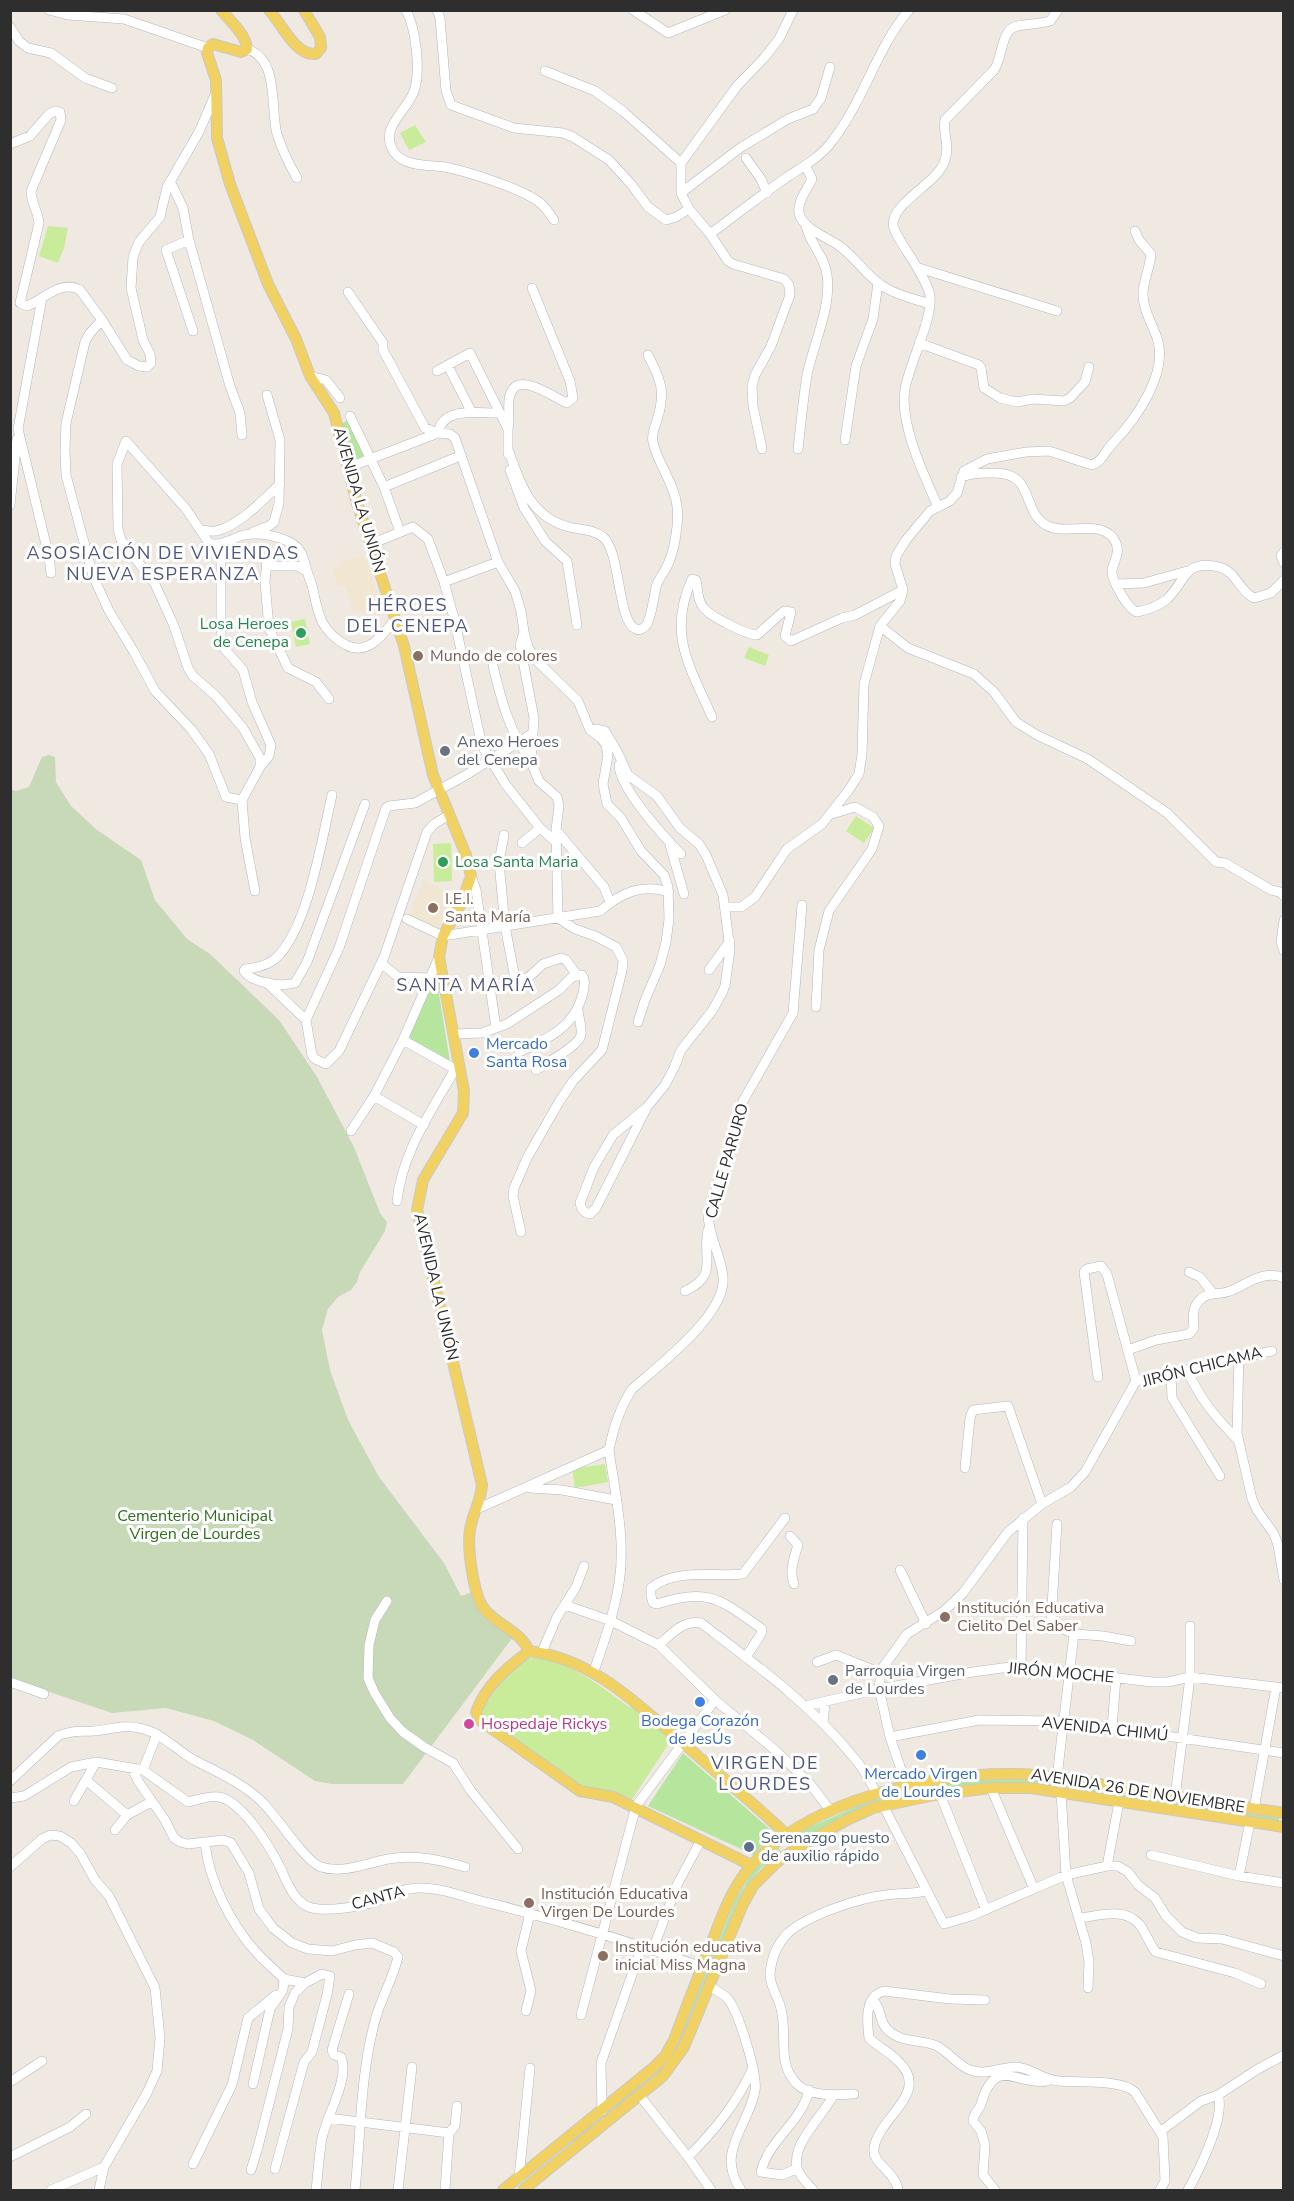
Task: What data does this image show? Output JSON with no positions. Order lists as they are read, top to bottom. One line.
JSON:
{"streets":{"main road":["AVENIDA LA UNIÓN","AVENIDA 26 DE NOVIEMBRE"],"street":["CALLE PARURO","JIRÓN CHICAMA","JIRÓN MOCHE","AVENIDA CHIMÚ","CANTA"]},"crossings":[["AVENIDA 26 DE NOVIEMBRE","CANTA"]],"districts":["ASOSIACIÓN DE VIVIENDAS NUEVA ESPERANZA","HÉROES DEL CENEPA","SANTA MARÍA","VIRGEN DE LOURDES"],"parks":["Cementerio Municipal Virgen de Lourdes"],"places":["Losa Heroes de Cenepa","Mundo de colores","Anexo Heroes del Cenepa","Losa Santa Maria","I.E.I. Santa María","Mercado Santa Rosa","Institución Educativa Cielito Del Saber","Parroquia Virgen de Lourdes","Bodega Corazón de JesÚs","Hospedaje Rickys","Mercado Virgen de Lourdes","Serenazgo puesto de auxilio rápido","Institución Educativa Virgen De Lourdes","Institución educativa inicial Miss Magna"]}
